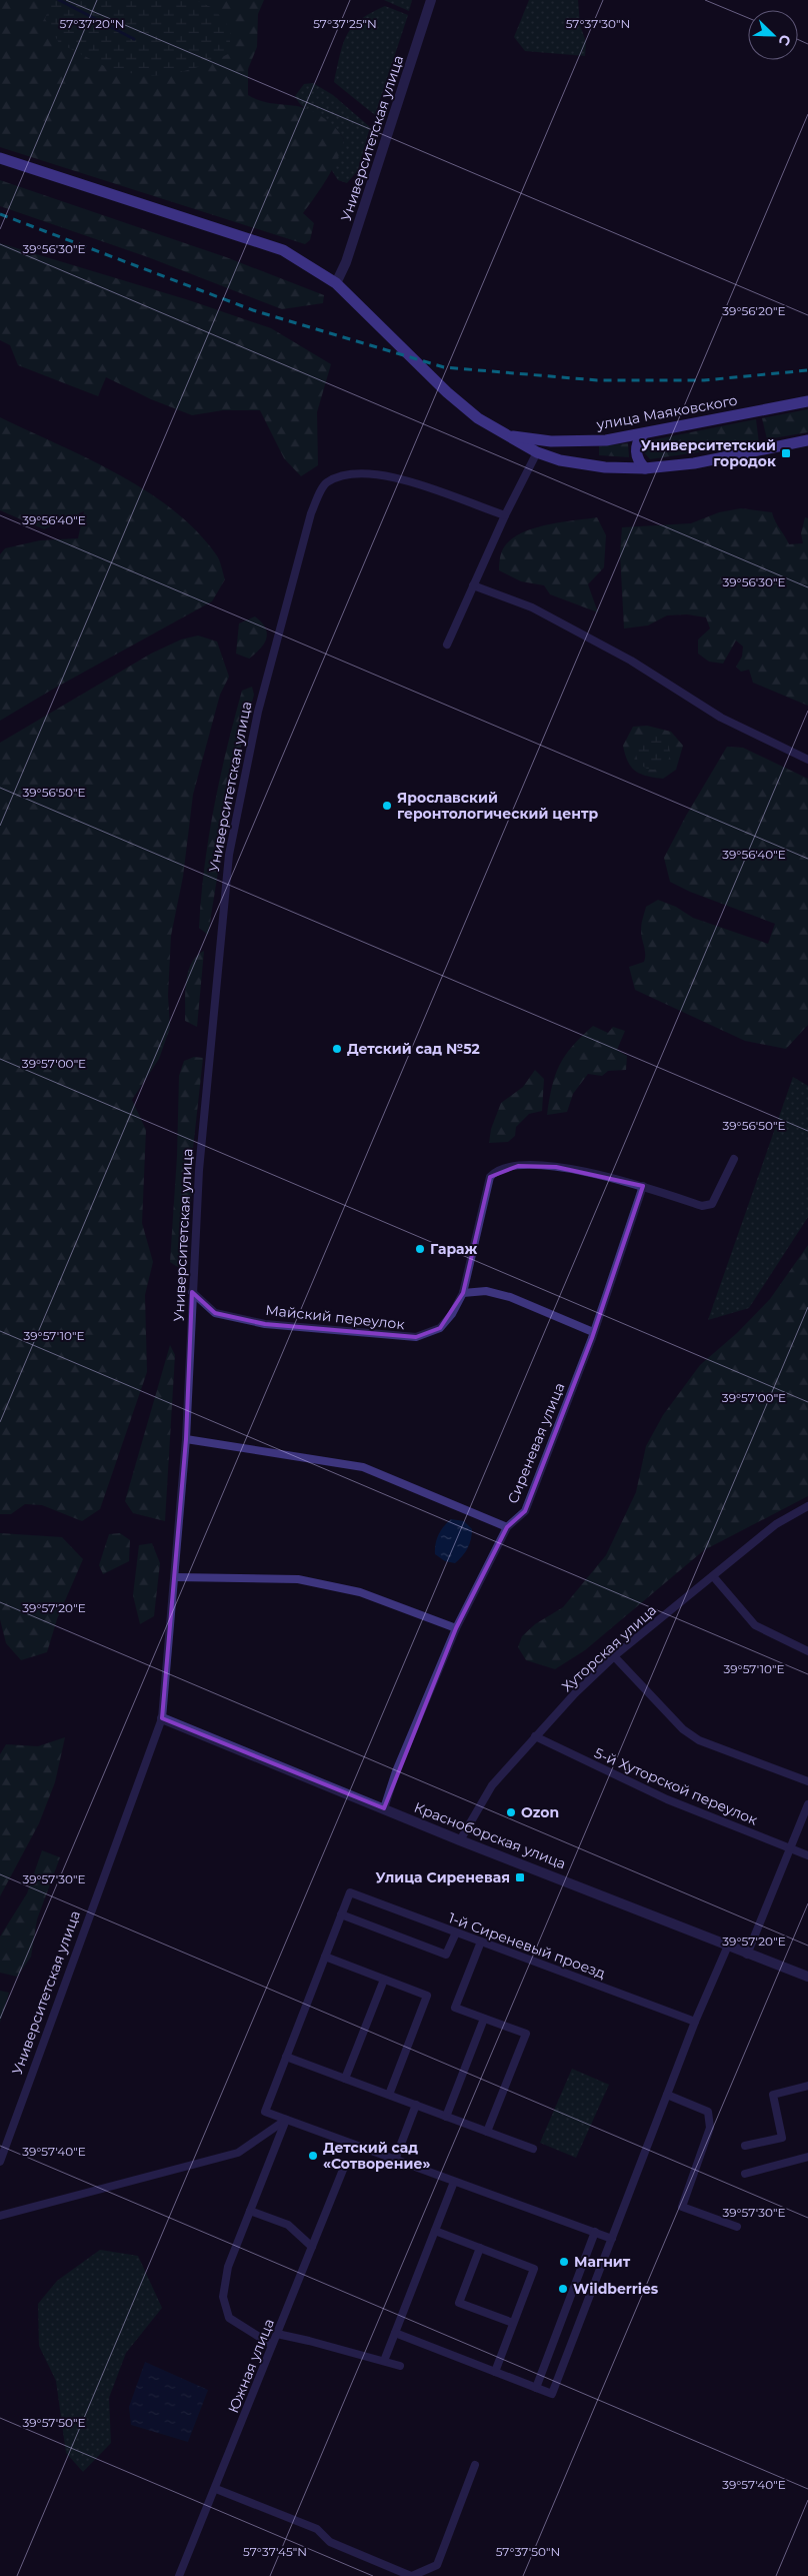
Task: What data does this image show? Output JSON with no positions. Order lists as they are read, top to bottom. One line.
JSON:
{"streets":{"main road":["улица Маяковского"],"street":["Университетская улица","Майский переулок","Сиреневая улица","Хуторская улица","5-й Хуторской переулок","Красноборская улица","1-й Сиреневый проезд","Южная улица"]},"crossings":[["Университетская улица","Майский переулок"],["Университетская улица","Красноборская улица"],["Майский переулок","Сиреневая улица"],["Сиреневая улица","Красноборская улица"],["Хуторская улица","5-й Хуторской переулок"],["Хуторская улица","Красноборская улица"]],"places":{"transit":["Университетский городок","Улица Сиреневая"],"other":["Ярославский геронтологический центр","Детский сад №52","Гараж","Ozon","Детский сад «Сотворение»","Магнит","Wildberries"]},"north":"bottom right","coordinates":["57°37'20\"N","57°37'25\"N","57°37'30\"N","39°56'30\"E","39°56'20\"E","39°56'40\"E","39°56'50\"E","39°57'00\"E","39°57'10\"E","39°57'20\"E","39°57'30\"E","39°57'40\"E","39°57'50\"E","57°37'45\"N","57°37'50\"N"]}
